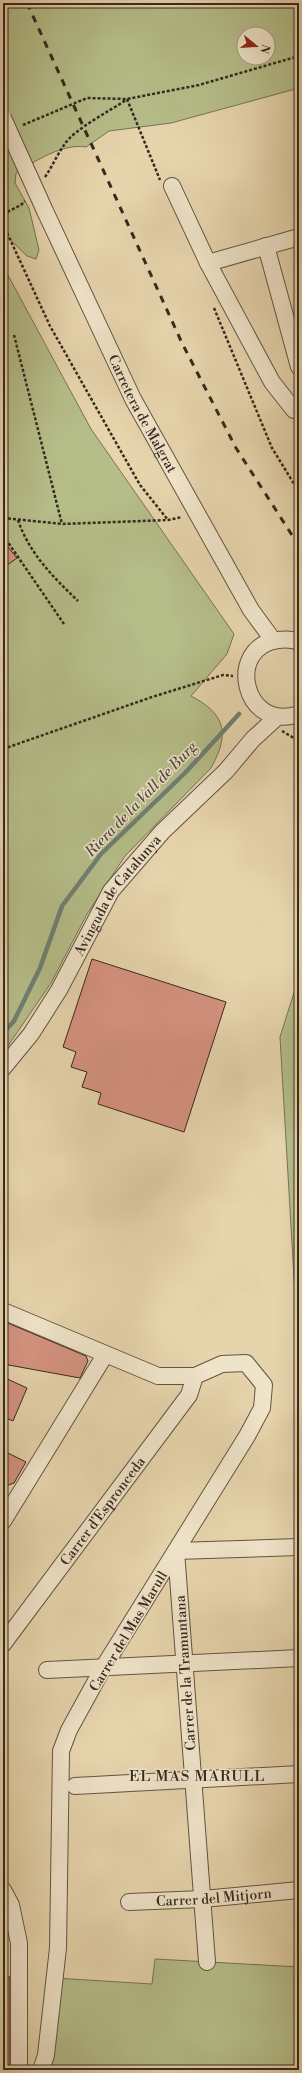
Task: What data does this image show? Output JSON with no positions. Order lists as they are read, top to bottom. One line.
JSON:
{"streets":{"street":["Carretera de Malgrat","Avinguda de Catalunya","Carrer d'Espronceda","Carrer del Mas Marull","Carrer de la Tramuntana","Carrer del Mitjorn"]},"crossings":[["Carrer d'Espronceda","Carrer del Mas Marull"],["Carrer del Mas Marull","Carrer de la Tramuntana"],["Carrer de la Tramuntana","Carrer del Mitjorn"]],"districts":["EL MAS MARULL"],"water":["Riera de la Vall de Burg"],"north":"right"}
